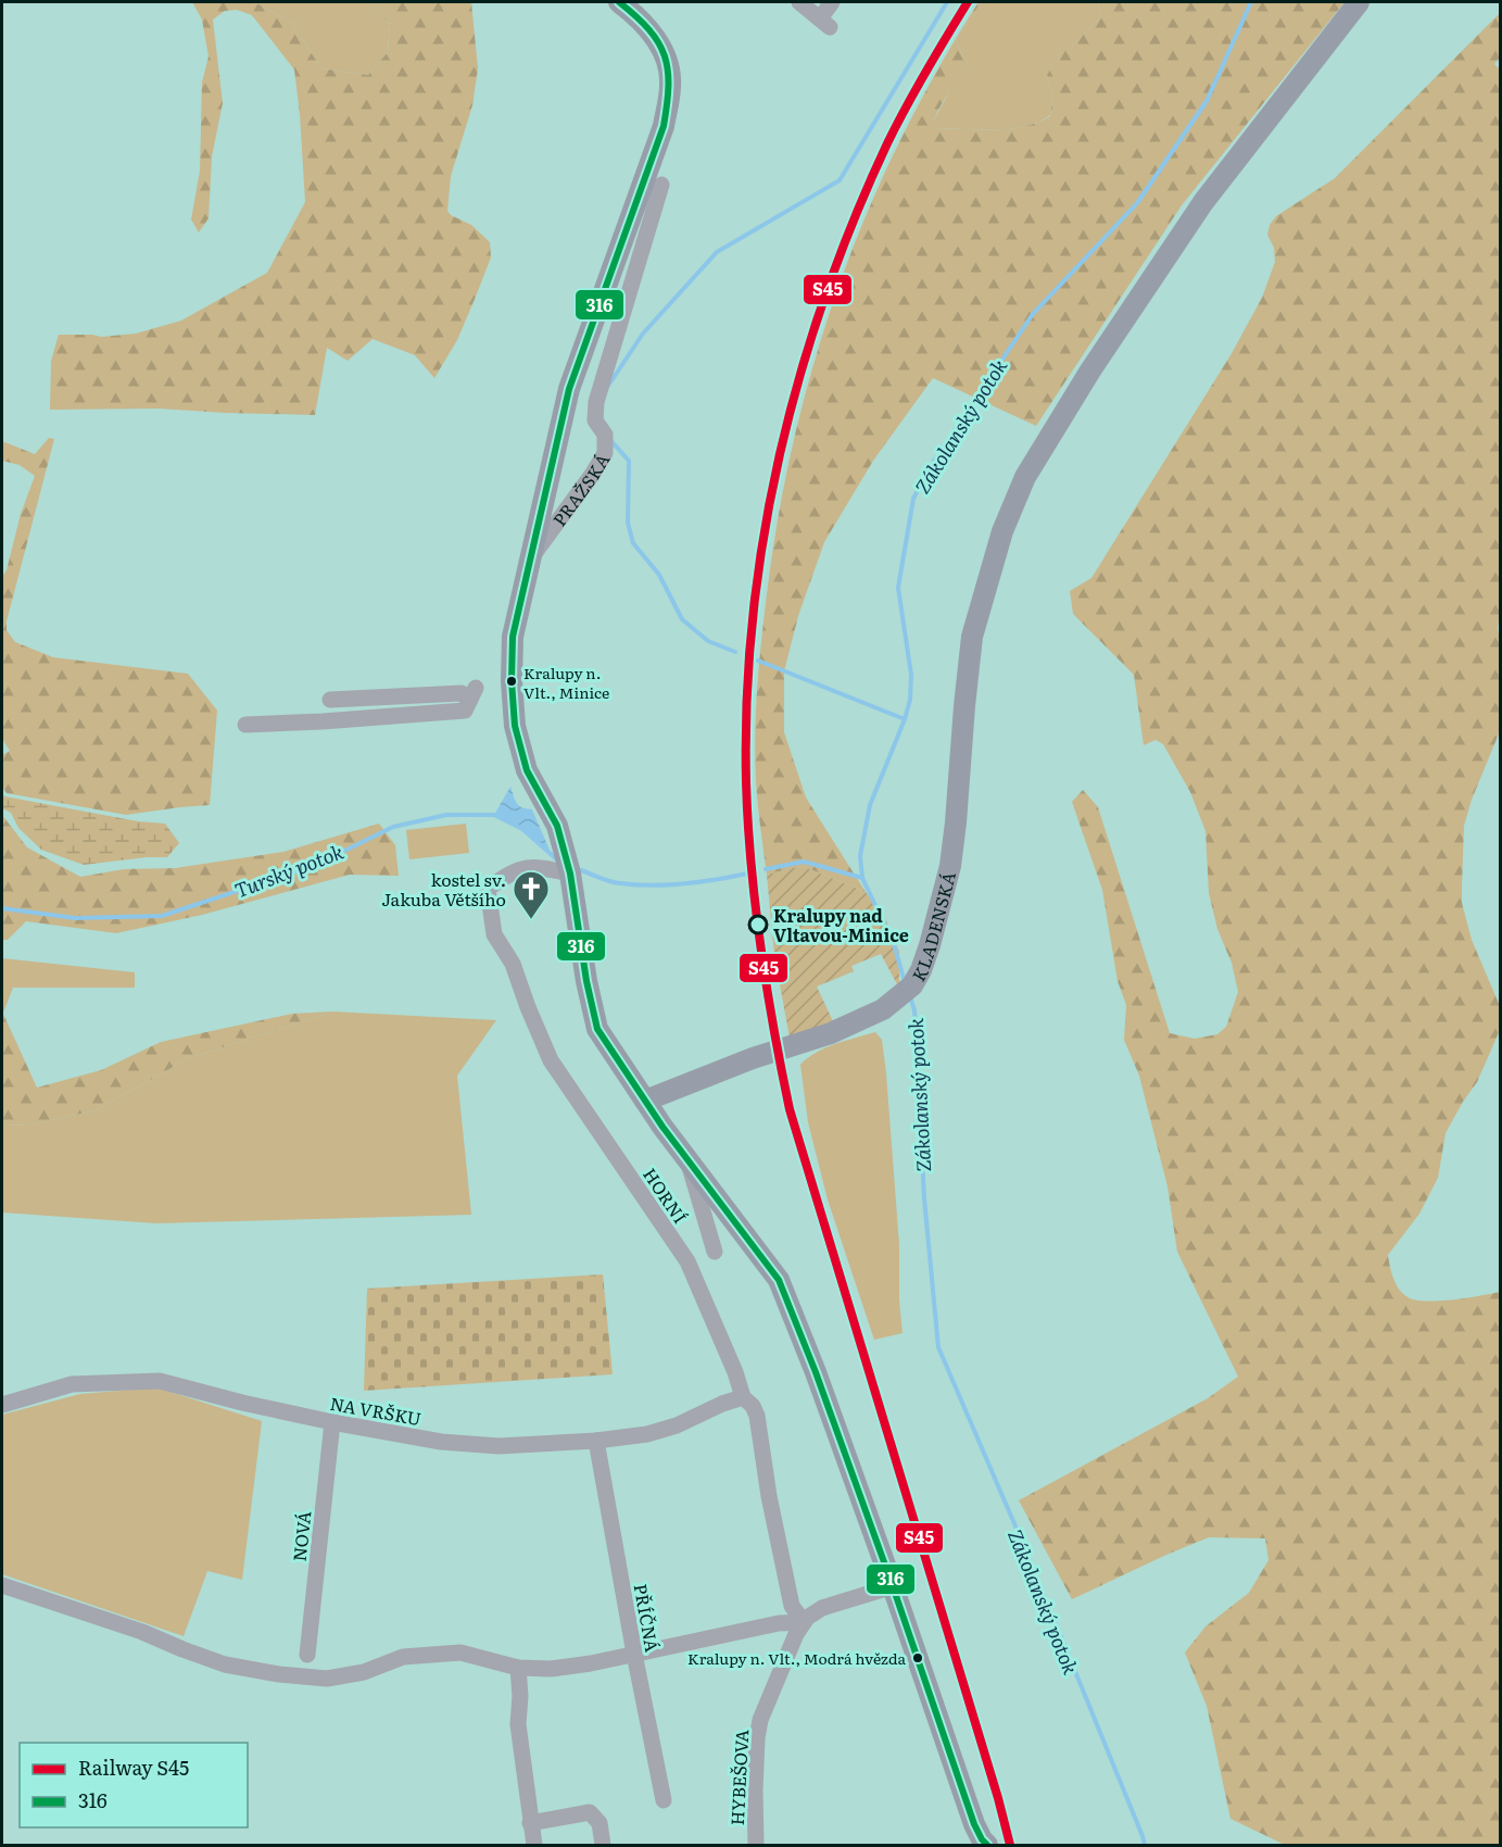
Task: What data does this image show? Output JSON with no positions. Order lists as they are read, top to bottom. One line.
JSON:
{"streets":{"main road":["PRAŽSKÁ","KLADENSKÁ"],"street":["HORNÍ","NA VRŠKU","NOVÁ","PŘÍČNÁ","HYBEŠOVA"]},"crossings":[["PRAŽSKÁ","KLADENSKÁ"],["PRAŽSKÁ","HORNÍ"],["HORNÍ","NA VRŠKU"],["HORNÍ","HYBEŠOVA"],["NA VRŠKU","NOVÁ"],["NA VRŠKU","PŘÍČNÁ"]],"water":["Zákolanský potok","Turský potok"],"places":{"other":["Kralupy n. Vlt., Minice","Kralupy nad Vltavou-Minice","Kralupy n. Vlt., Modrá hvězda"],"church":["kostel sv. Jakuba Většího"]},"lines":["rail line S45","transit line 316"],"legend":["Railway S45","316"]}
